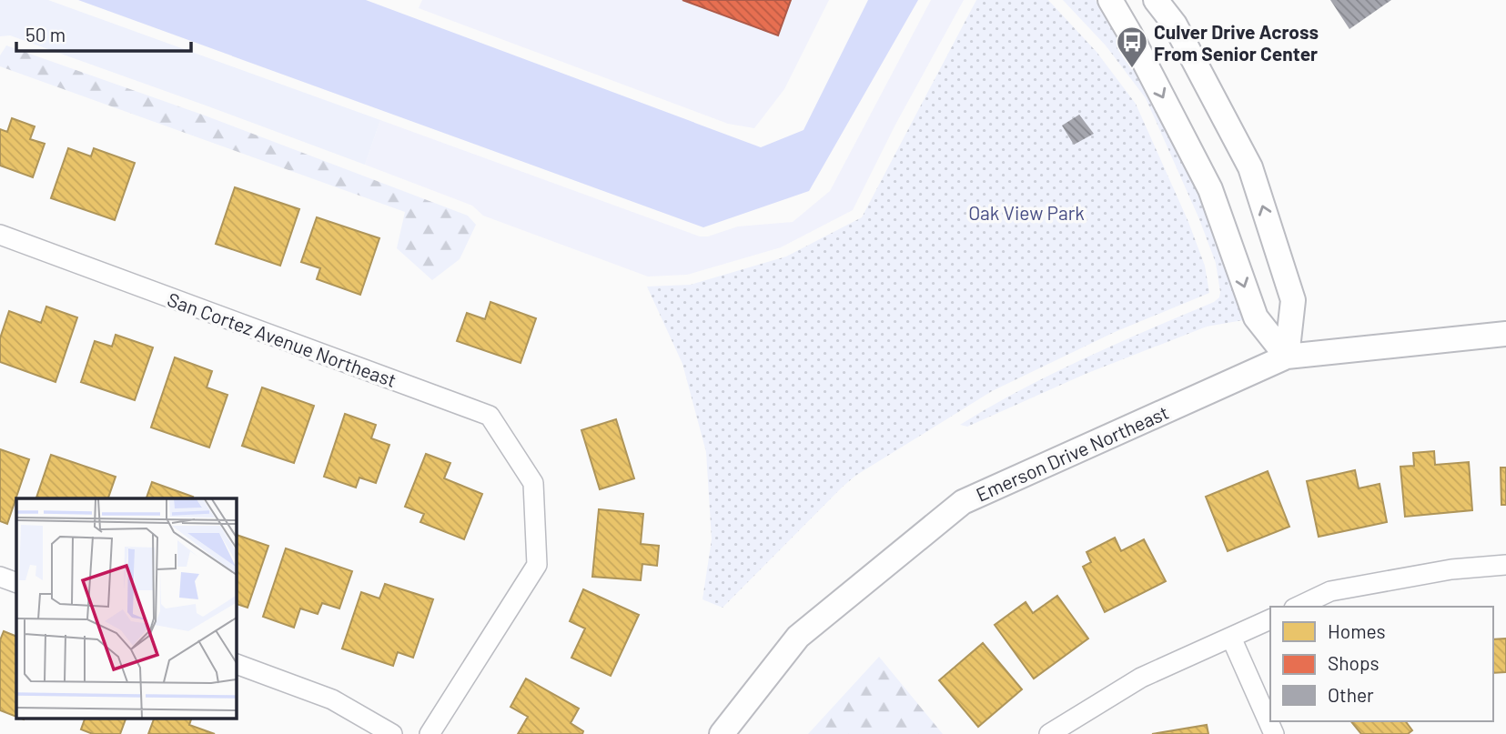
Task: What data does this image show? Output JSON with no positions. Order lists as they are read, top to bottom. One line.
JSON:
{"streets":{"street":["San Cortez Avenue Northeast","Emerson Drive Northeast"]},"parks":["Oak View Park"],"places":{"bus stop":["Culver Drive Across From Senior Center"]},"legend":["Homes","Shops","Other"],"scale_bar":"50 m"}
